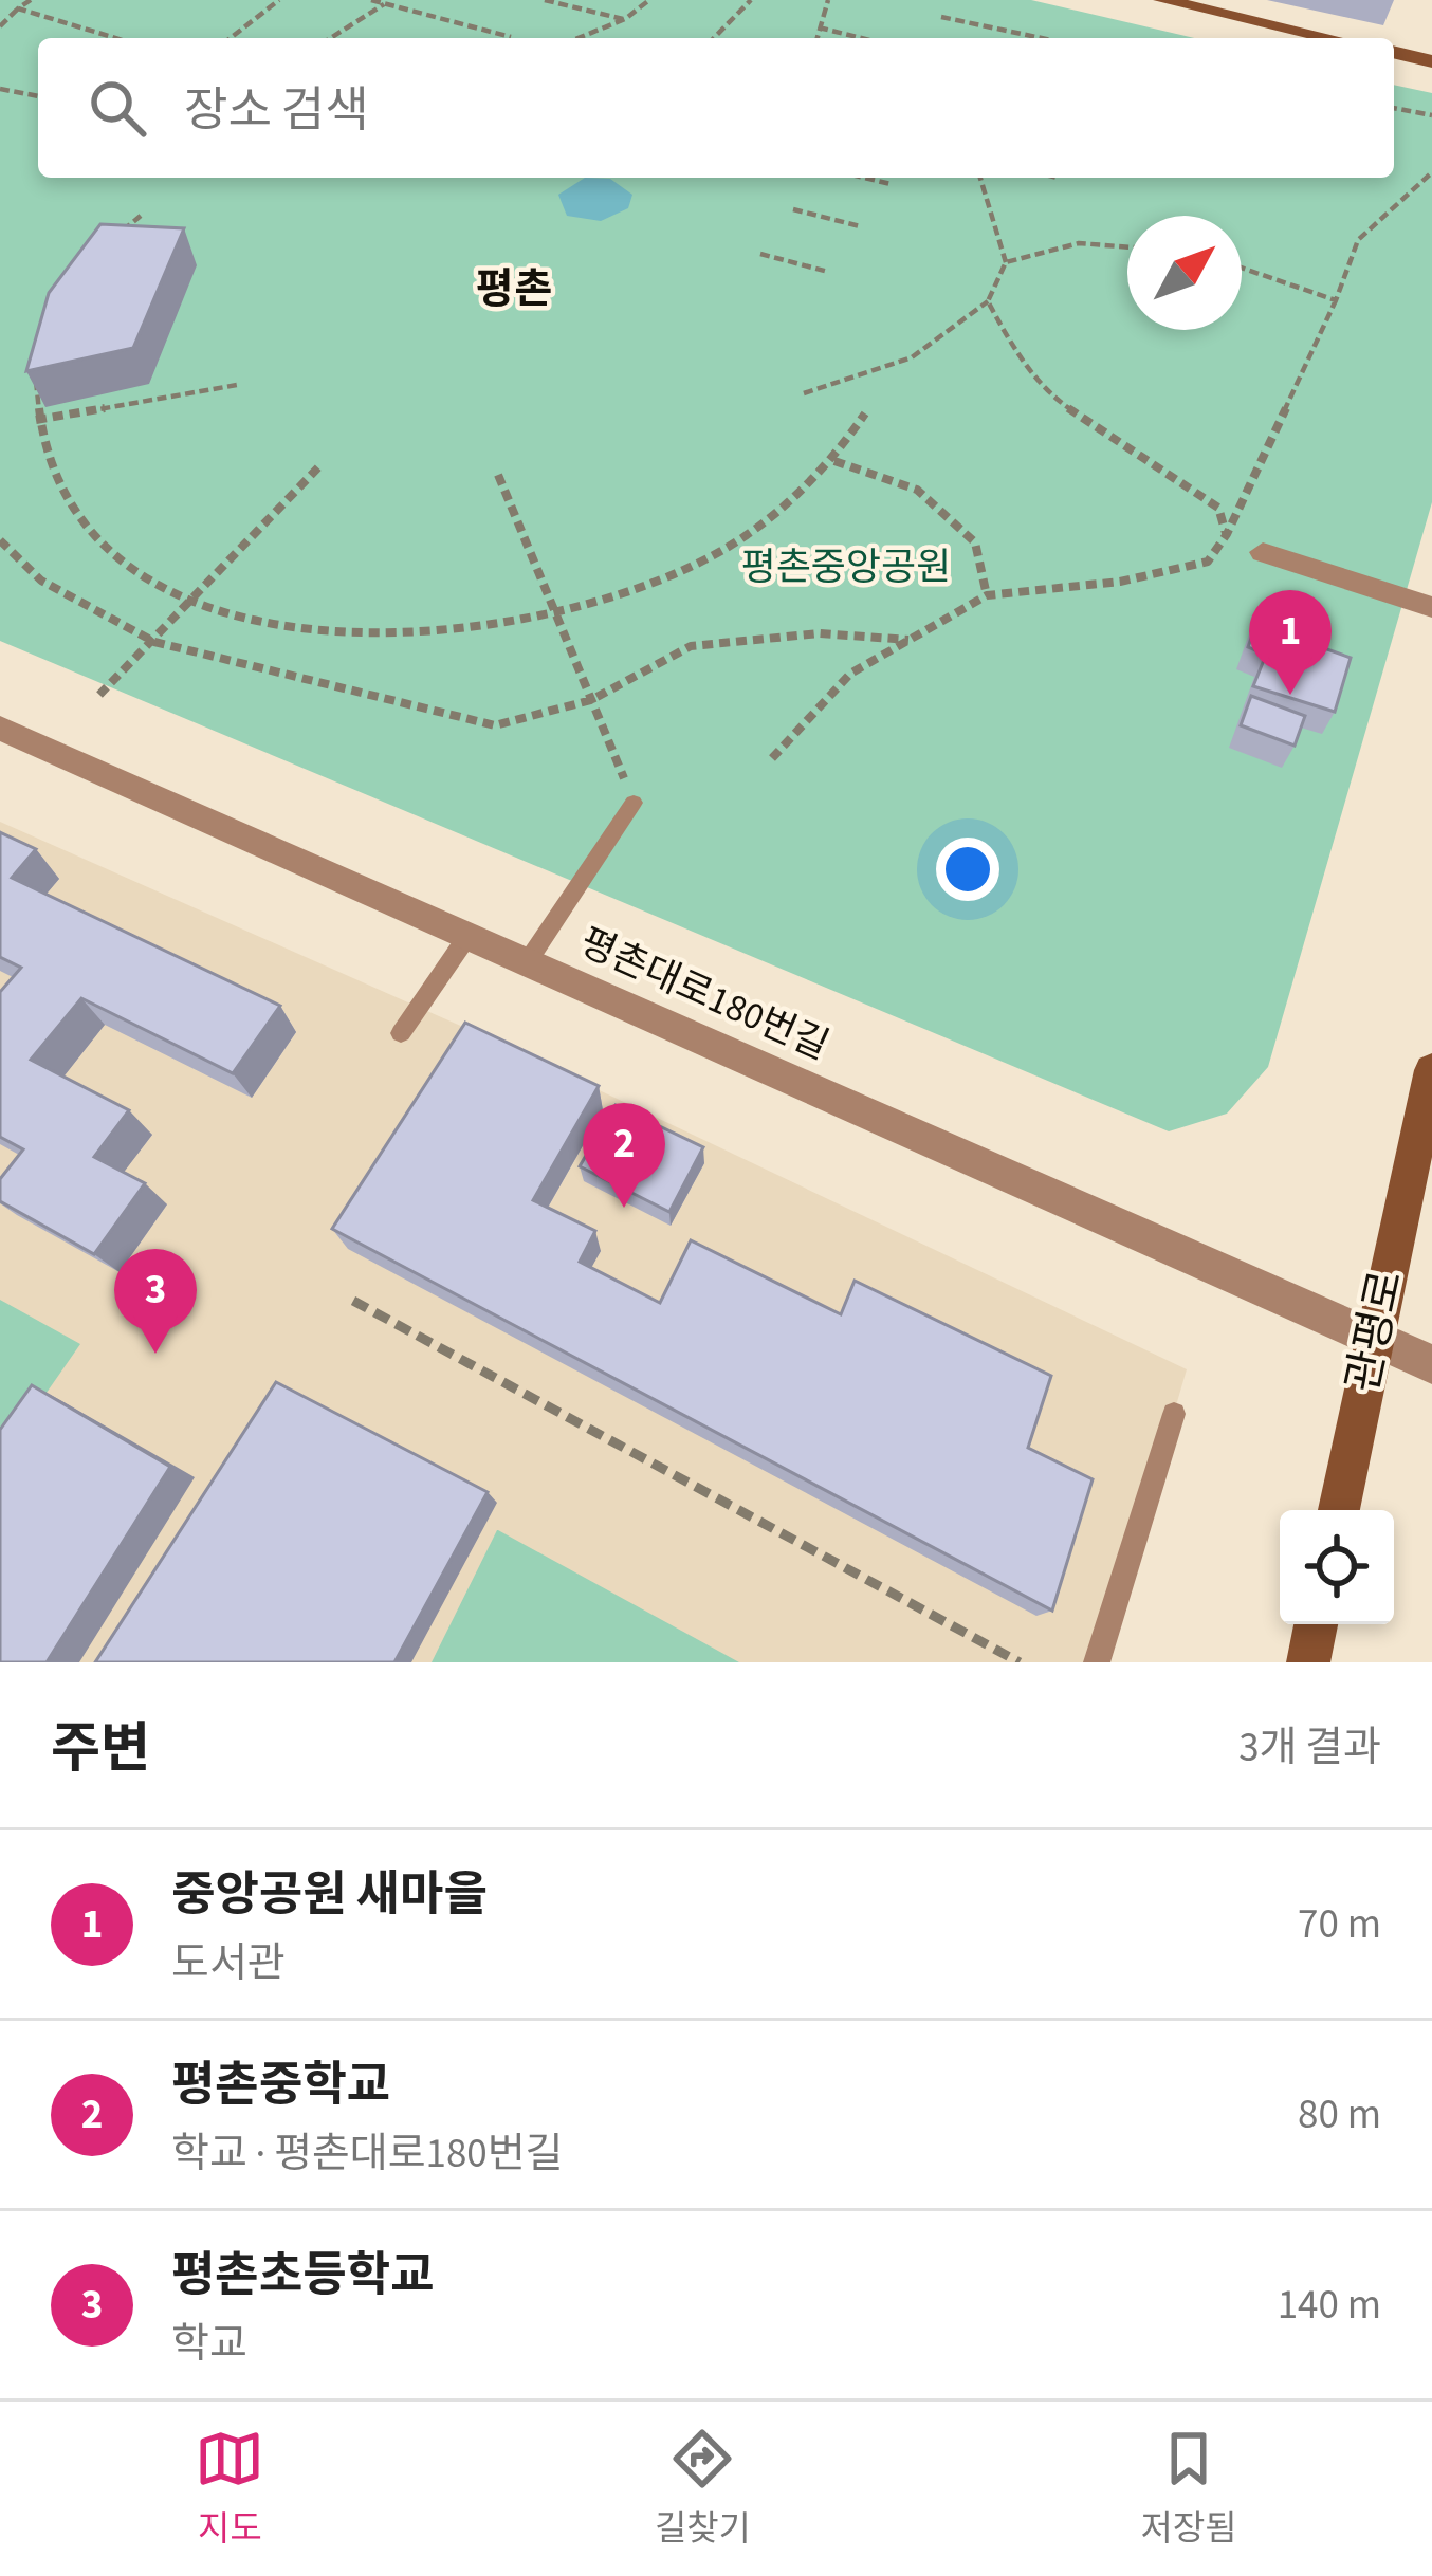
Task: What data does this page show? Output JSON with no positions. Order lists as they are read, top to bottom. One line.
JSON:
{"streets":{"street":["평촌대로180번길","관평로"]},"crossings":[["평촌대로180번길","관평로"]],"districts":["평촌"],"parks":["평촌중앙공원"],"north":"top right","page":{"search":"장소 검색","pins":["1","2","3"],"heading":["주변","3개 결과"],"list":[{"mark":"1","name":"중앙공원 새마을","note":"도서관","value":"70 m"},{"mark":"2","name":"평촌중학교","note":"학교 · 평촌대로180번길","value":"80 m"},{"mark":"3","name":"평촌초등학교","note":"학교","value":"140 m"}],"nav":["지도","길찾기","저장됨"]}}
